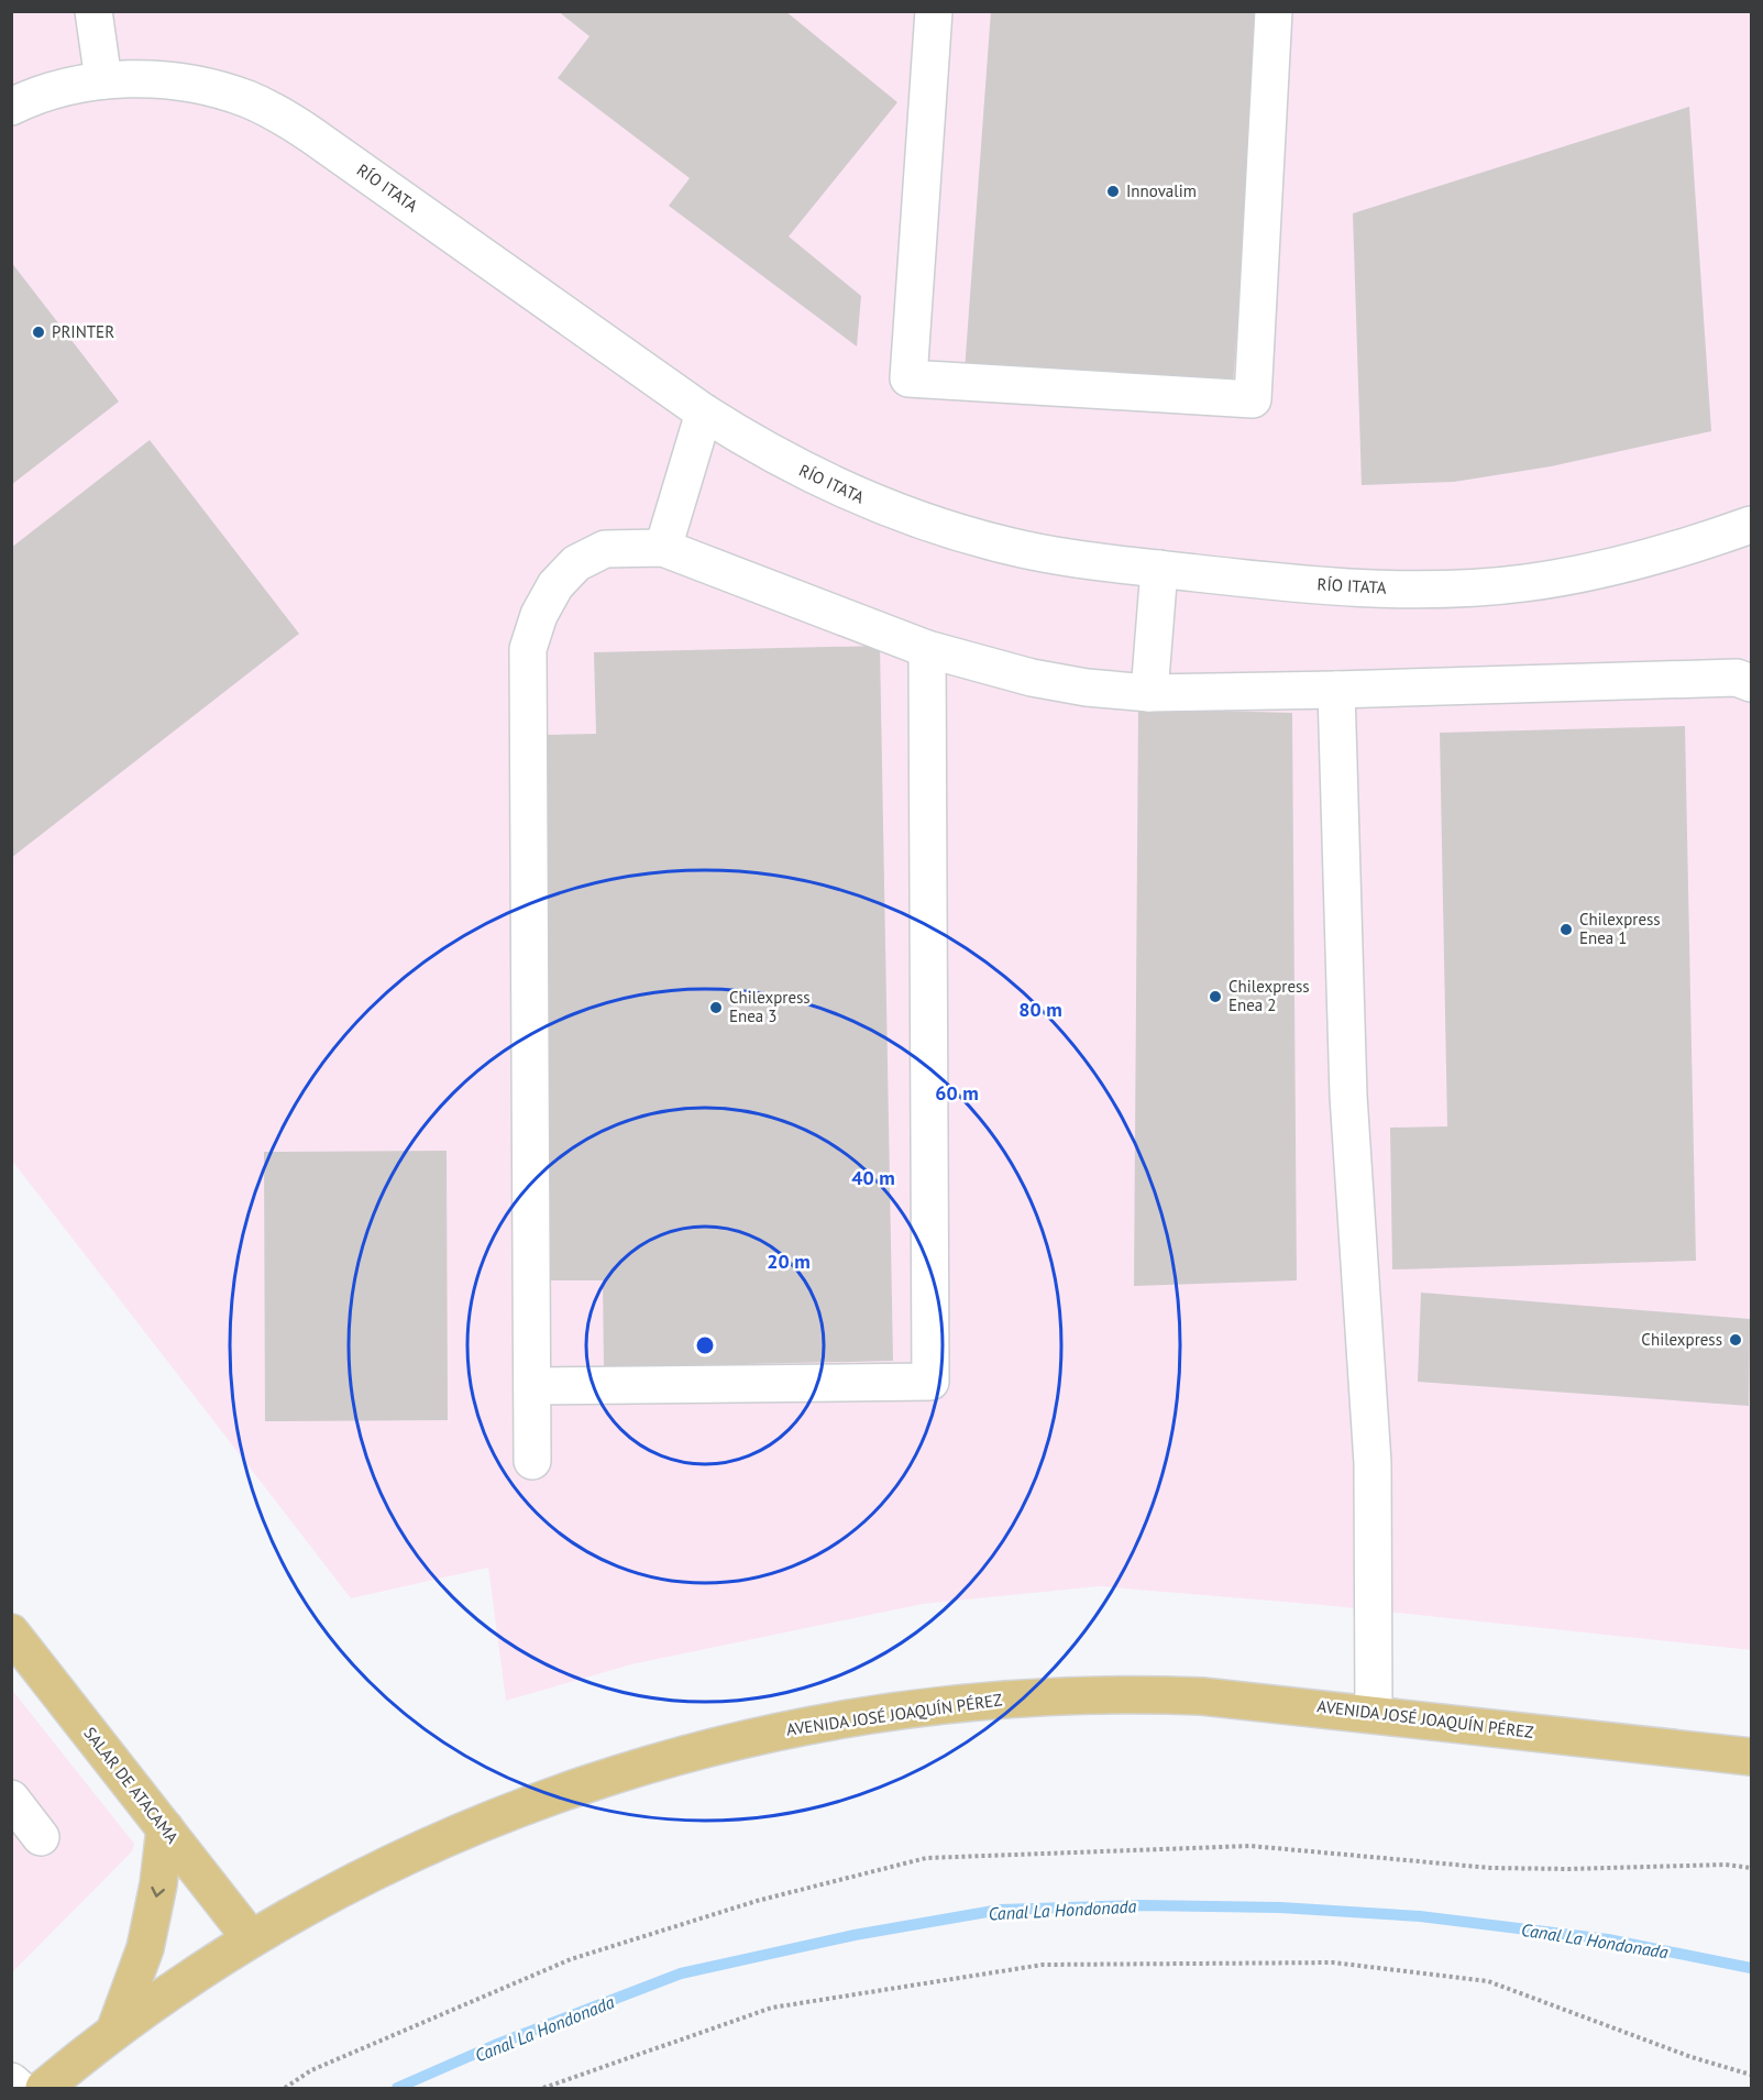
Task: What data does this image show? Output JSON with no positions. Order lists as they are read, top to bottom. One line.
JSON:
{"streets":{"main road":["AVENIDA JOSÉ JOAQUÍN PÉREZ","SALAR DE ATACAMA"],"street":["RÍO ITATA"]},"crossings":[["AVENIDA JOSÉ JOAQUÍN PÉREZ","SALAR DE ATACAMA"]],"water":["Canal La Hondonada"],"places":["Innovalim","PRINTER","Chilexpress Enea 1","Chilexpress Enea 2","Chilexpress Enea 3","Chilexpress"],"rings":["80 m","60 m","40 m","20 m"]}
